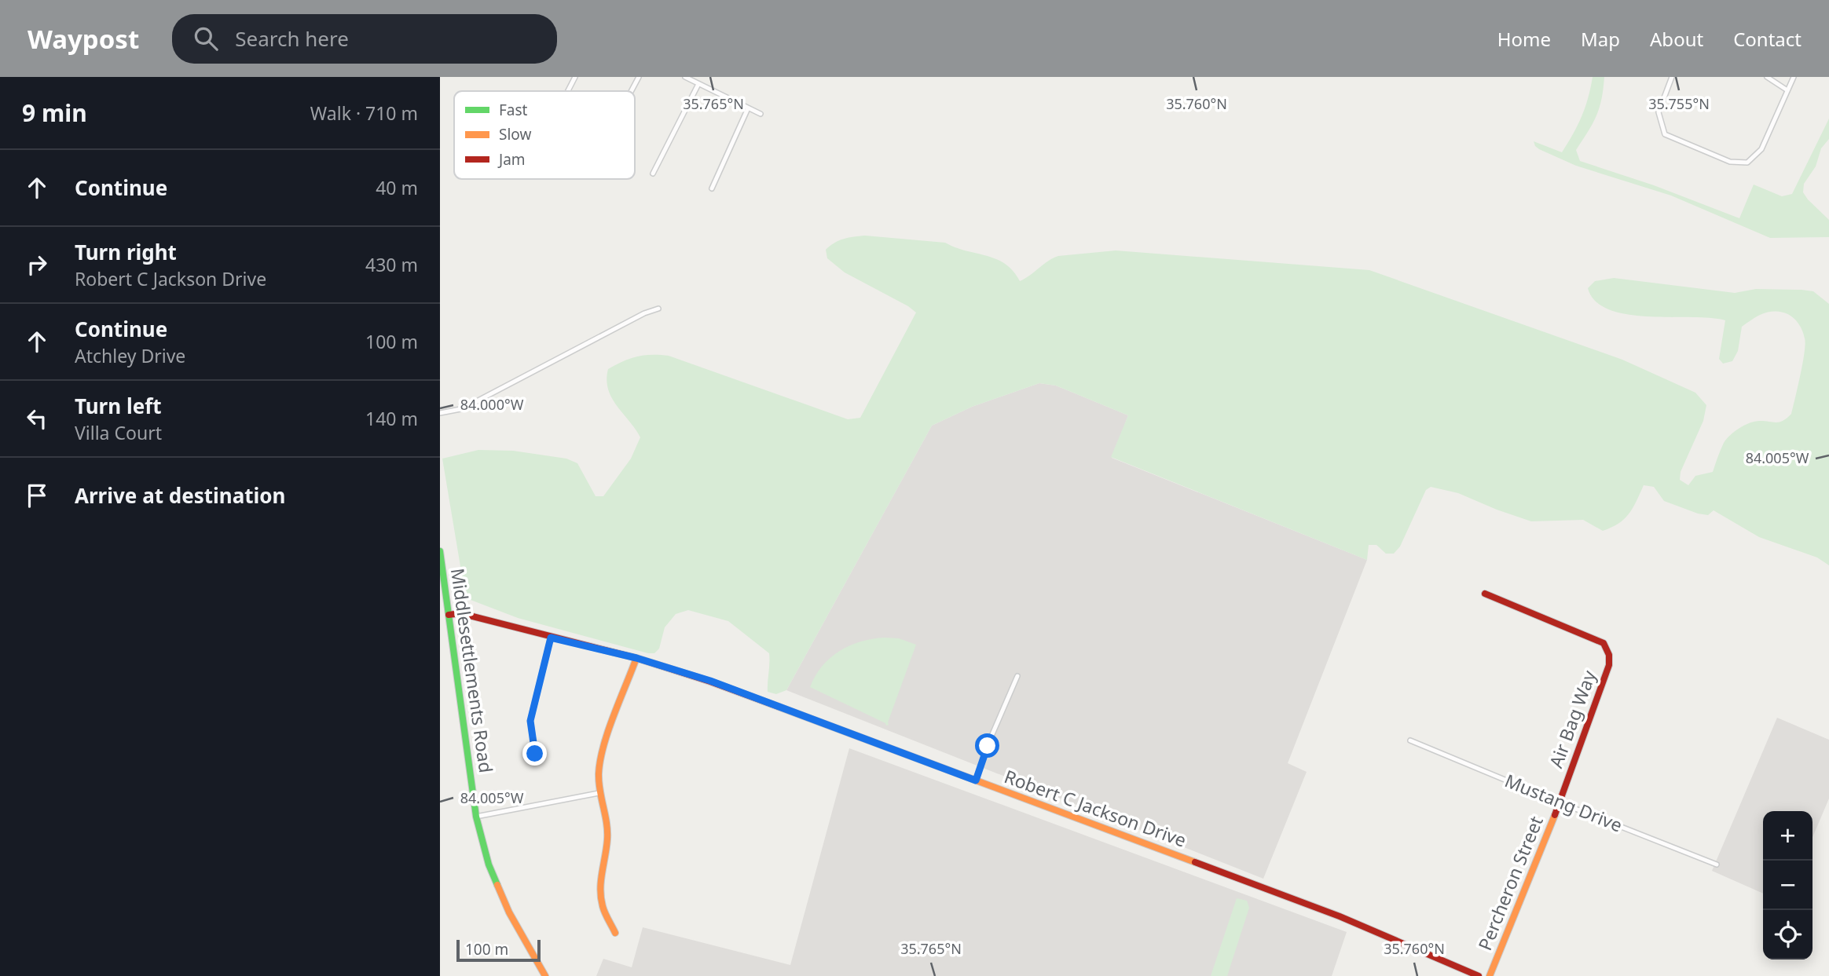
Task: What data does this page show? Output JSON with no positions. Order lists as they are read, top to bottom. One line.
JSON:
{"streets":{"main road":["Middlesettlements Road","Air Bag Way","Robert C Jackson Drive","Percheron Street"],"street":["Mustang Drive"]},"crossings":[["Middlesettlements Road","Robert C Jackson Drive"],["Air Bag Way","Mustang Drive"],["Air Bag Way","Percheron Street"],["Mustang Drive","Percheron Street"]],"legend":["Fast","Slow","Jam"],"scale_bar":"100 m","page":{"header":"Waypost","search":"Search here","nav":["Home","Map","About","Contact"],"heading":["9 min","Walk · 710 m"],"list":[["Continue","40 m"],["Turn right","Robert C Jackson Drive","430 m"],["Continue","Atchley Drive","100 m"],["Turn left","Villa Court","140 m"],"Arrive at destination"],"map_buttons":["+","−"],"scale":"100 m"},"coordinates":["35.755°N","35.765°N","35.760°N","84.000°W","84.005°W"]}
